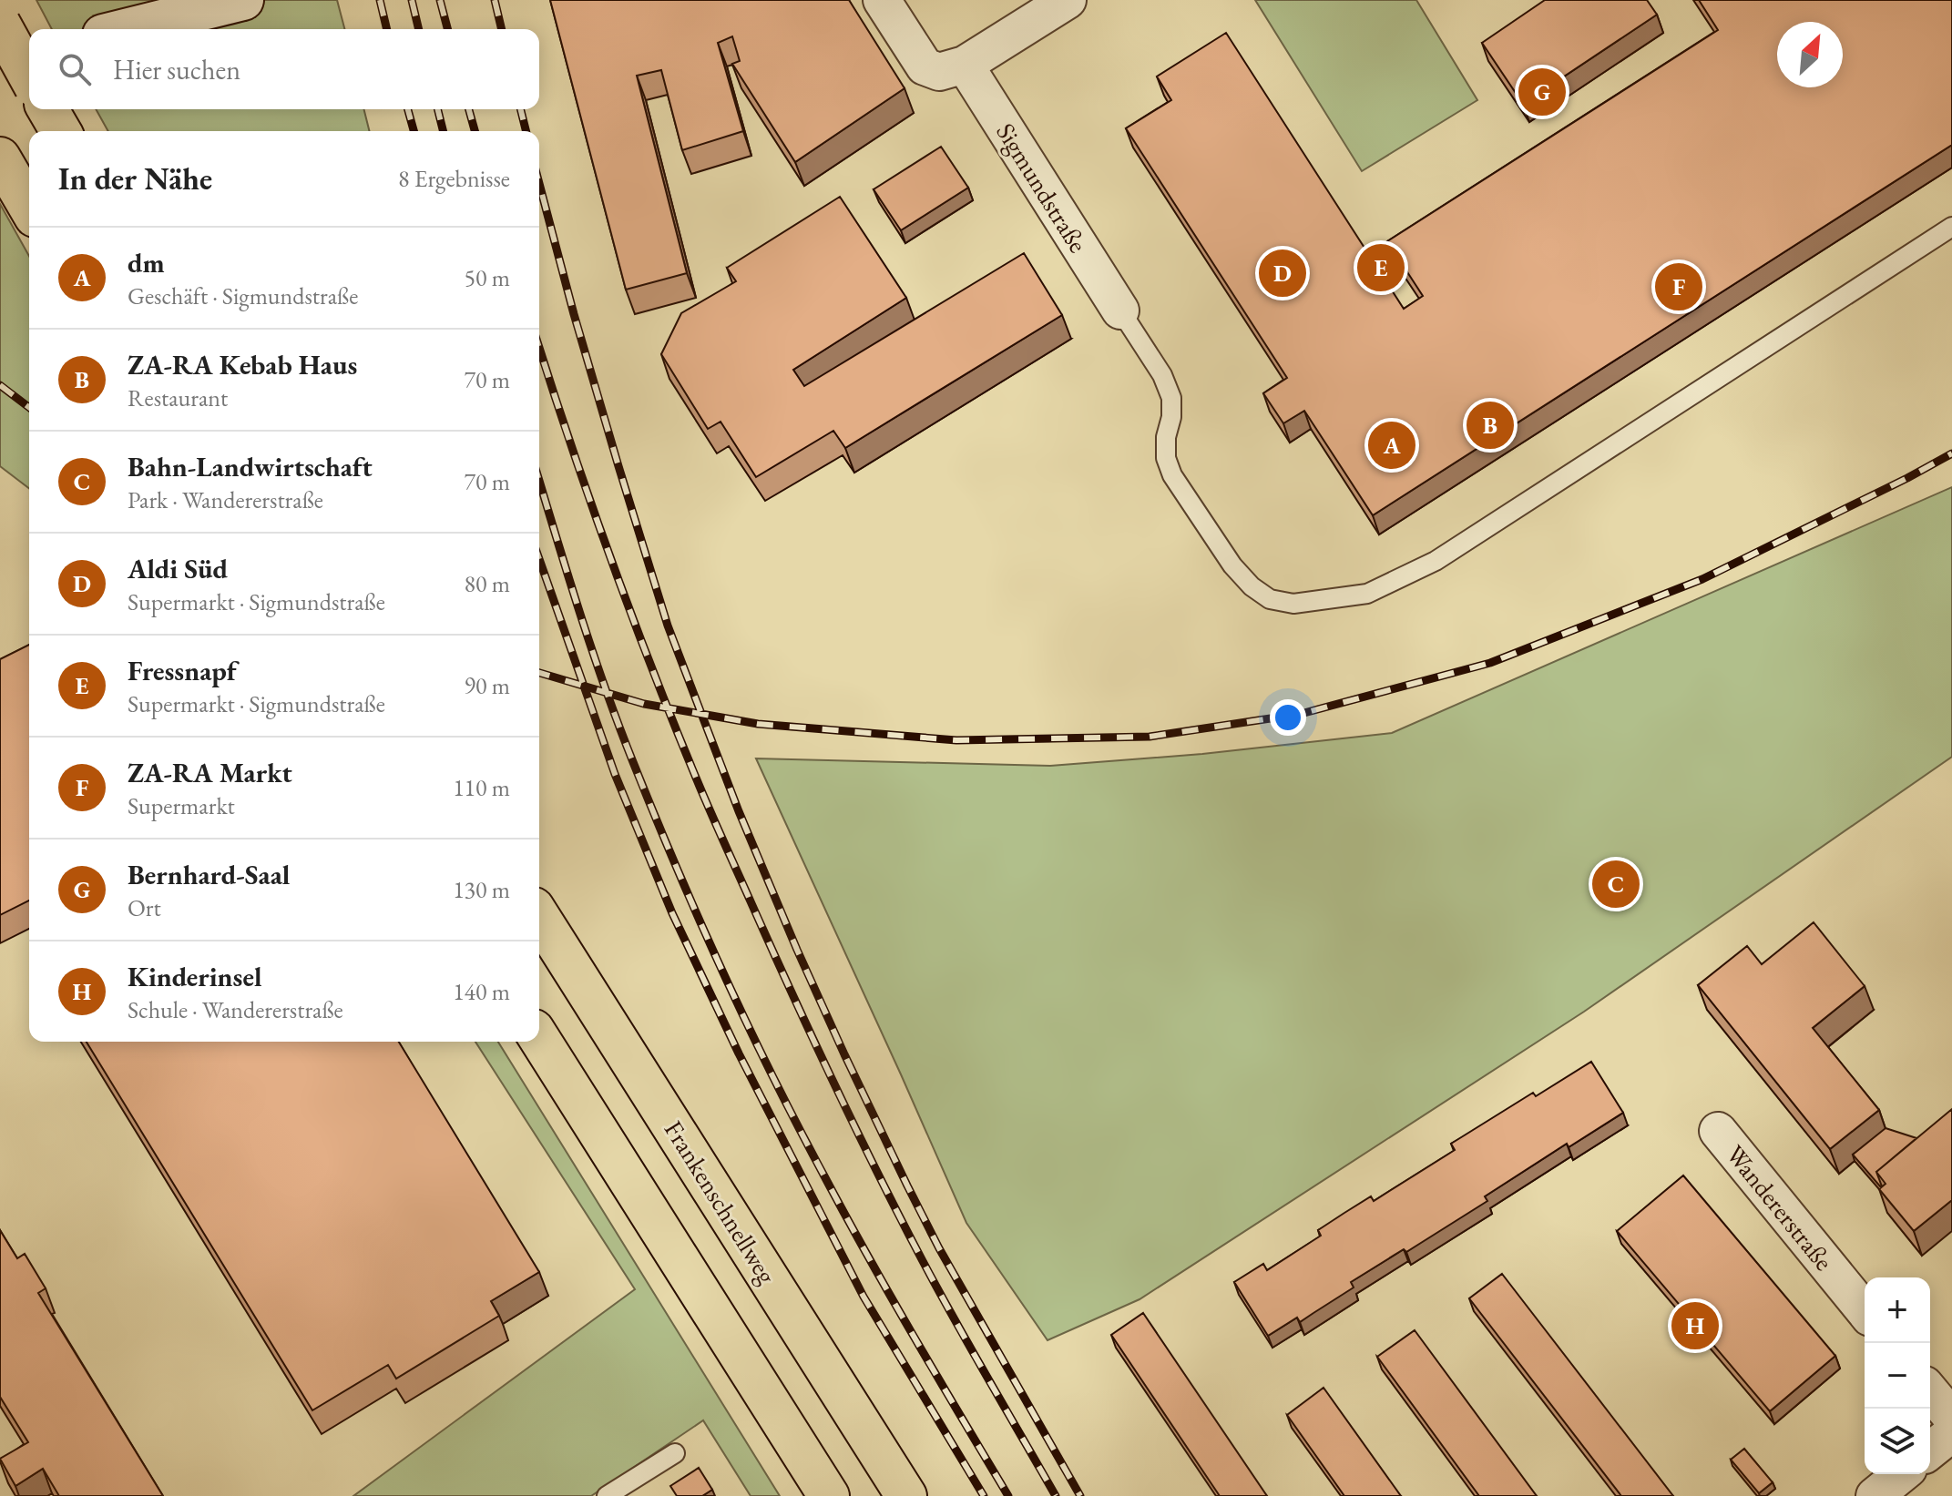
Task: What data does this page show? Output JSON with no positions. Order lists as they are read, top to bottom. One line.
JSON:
{"streets":{"highway":["Frankenschnellweg"],"street":["Sigmundstraße","Wandererstraße"]},"north":"top right","page":{"search":"Hier suchen","pins":["G","E","D","F","B","A","C","H"],"heading":["In der Nähe","8 Ergebnisse"],"list":[{"mark":"A","name":"dm","note":"Geschäft · Sigmundstraße","value":"50 m"},{"mark":"B","name":"ZA-RA Kebab Haus","note":"Restaurant","value":"70 m"},{"mark":"C","name":"Bahn-Landwirtschaft","note":"Park · Wandererstraße","value":"70 m"},{"mark":"D","name":"Aldi Süd","note":"Supermarkt · Sigmundstraße","value":"80 m"},{"mark":"E","name":"Fressnapf","note":"Supermarkt · Sigmundstraße","value":"90 m"},{"mark":"F","name":"ZA-RA Markt","note":"Supermarkt","value":"110 m"},{"mark":"G","name":"Bernhard-Saal","note":"Ort","value":"130 m"},{"mark":"H","name":"Kinderinsel","note":"Schule · Wandererstraße","value":"140 m"}],"map_buttons":["+","−"]}}
